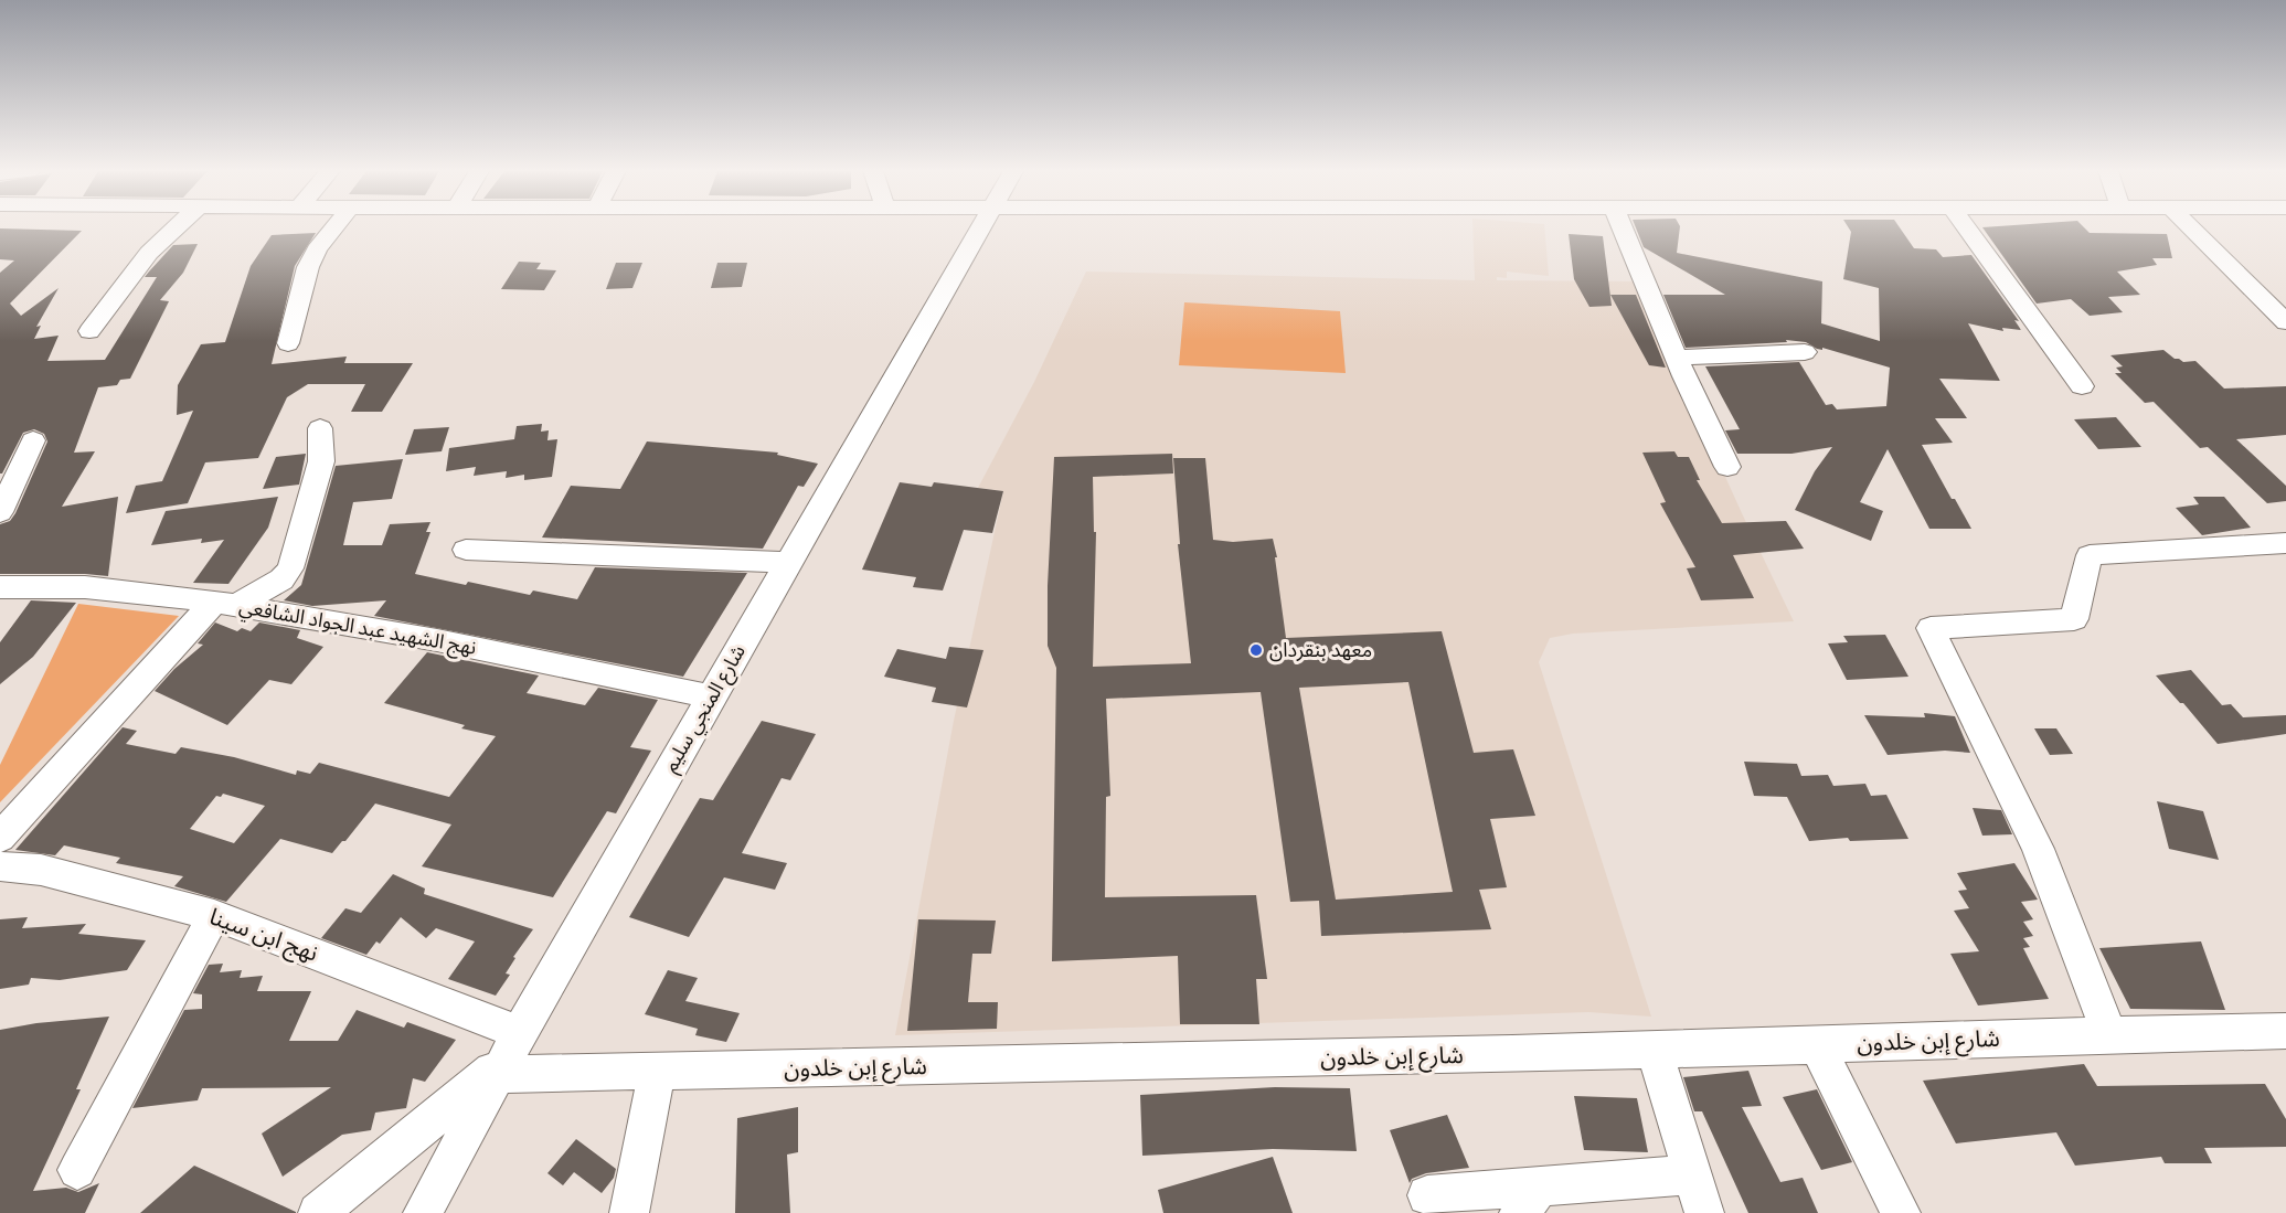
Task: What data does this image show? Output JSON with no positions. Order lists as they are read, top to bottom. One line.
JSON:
{"streets":{"street":["نهج الشهيد عبد الجواد الشافعي","شارع المنجي سليم","نهج ابن سينا","شارع إبن خلدون"]},"crossings":[["نهج الشهيد عبد الجواد الشافعي","شارع المنجي سليم"],["شارع المنجي سليم","نهج ابن سينا"],["شارع المنجي سليم","شارع إبن خلدون"],["نهج ابن سينا","شارع إبن خلدون"]],"places":["معهد بنقردان"]}
